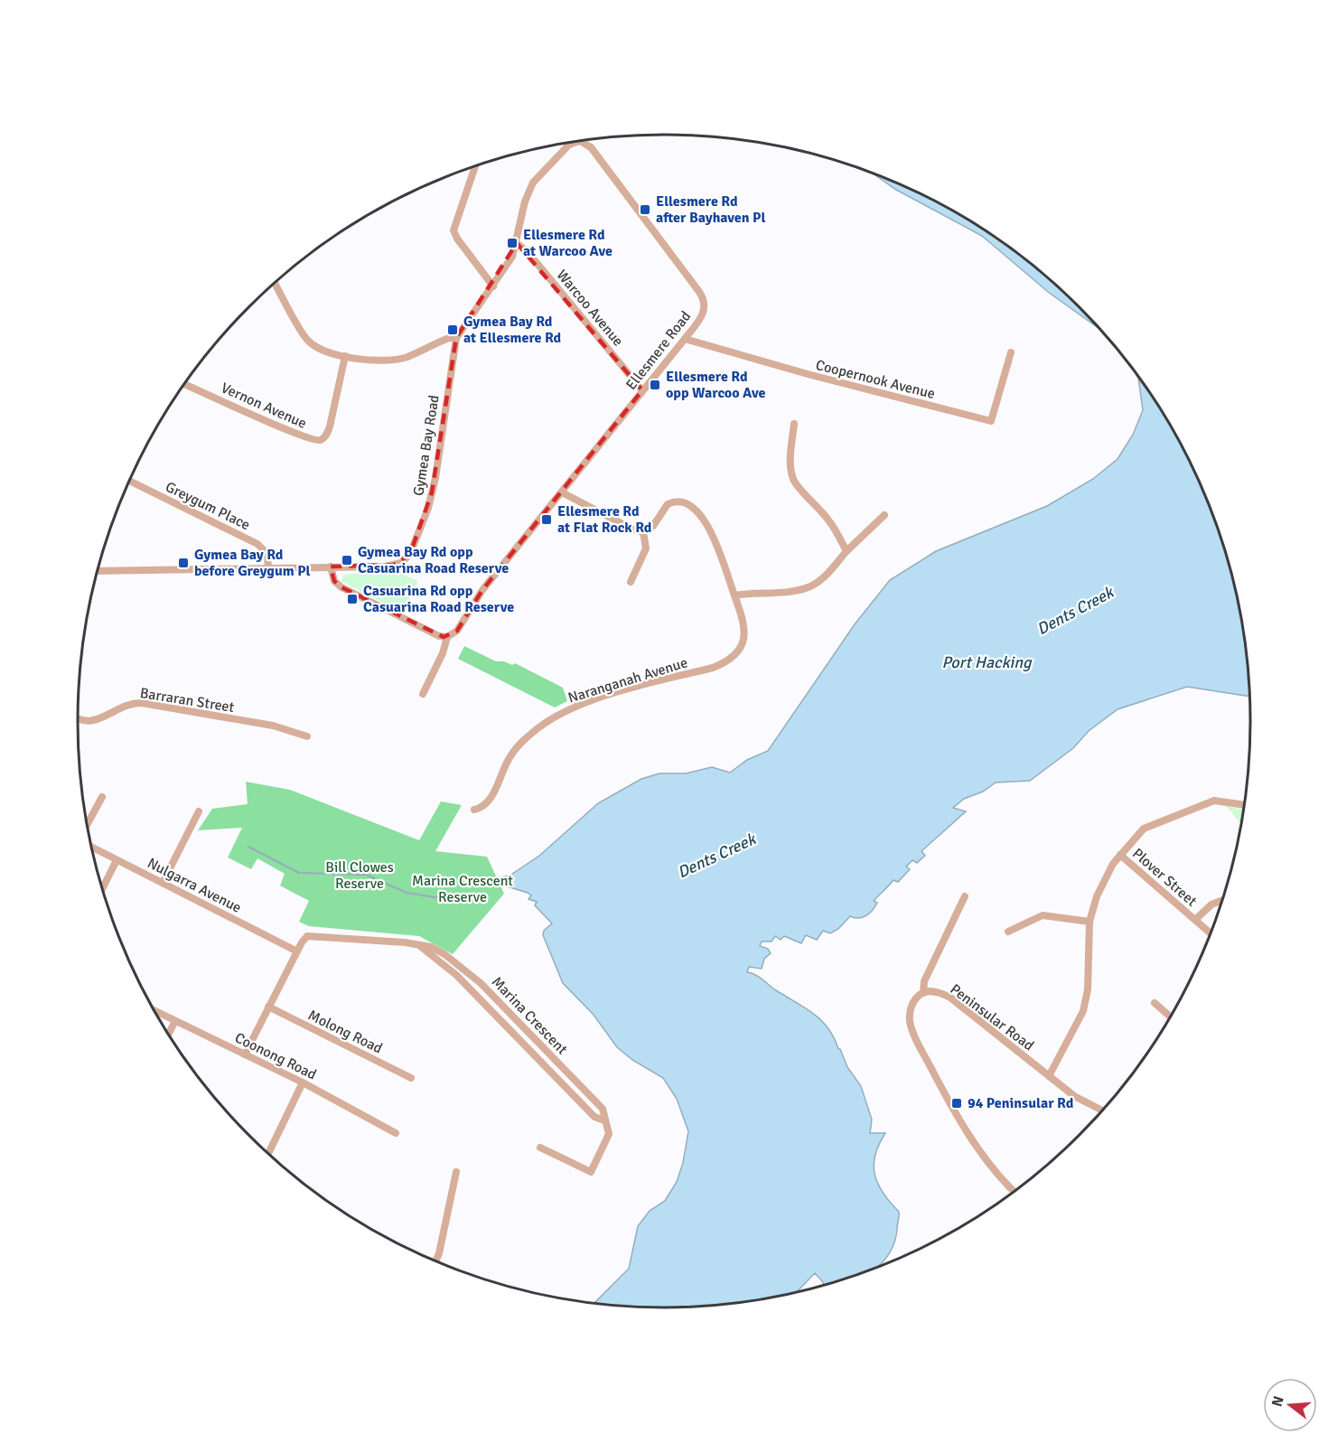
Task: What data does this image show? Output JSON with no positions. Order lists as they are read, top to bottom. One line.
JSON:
{"streets":{"street":["Warcoo Avenue","Ellesmere Road","Coopernook Avenue","Vernon Avenue","Gymea Bay Road","Greygum Place","Naranganah Avenue","Barraran Street","Plover Street","Nulgarra Avenue","Marina Crescent","Peninsular Road","Molong Road","Coonong Road"]},"crossings":[["Warcoo Avenue","Ellesmere Road"],["Ellesmere Road","Coopernook Avenue"],["Gymea Bay Road","Greygum Place"],["Nulgarra Avenue","Marina Crescent"],["Marina Crescent","Molong Road"],["Marina Crescent","Coonong Road"]],"water":["Dents Creek","Port Hacking"],"parks":["Bill Clowes Reserve","Marina Crescent Reserve"],"places":{"transit":["Ellesmere Rd after Bayhaven Pl","Ellesmere Rd at Warcoo Ave","Gymea Bay Rd at Ellesmere Rd","Ellesmere Rd opp Warcoo Ave","Ellesmere Rd at Flat Rock Rd","Gymea Bay Rd opp Casuarina Road Reserve","Gymea Bay Rd before Greygum Pl","Casuarina Rd opp Casuarina Road Reserve","94 Peninsular Rd"]},"north":"left"}
